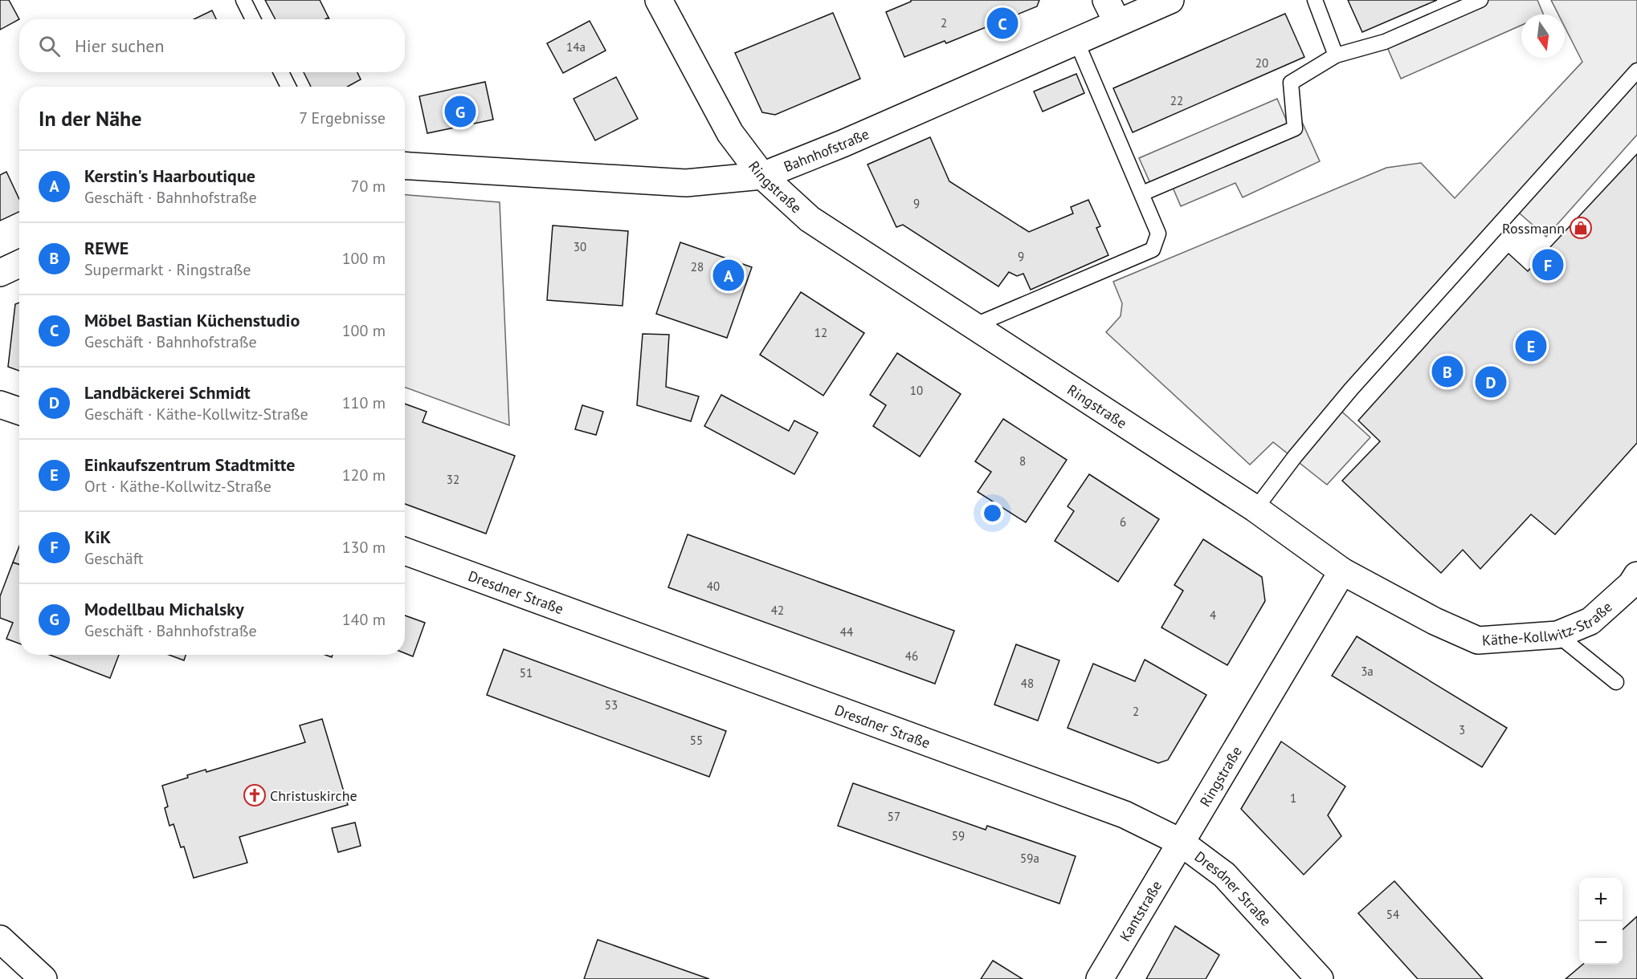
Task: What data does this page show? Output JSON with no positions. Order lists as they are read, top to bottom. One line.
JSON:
{"streets":{"street":["Bahnhofstraße","Ringstraße","Dresdner Straße","Käthe-Kollwitz-Straße","Kantstraße"]},"crossings":[["Bahnhofstraße","Ringstraße"],["Ringstraße","Dresdner Straße"],["Ringstraße","Käthe-Kollwitz-Straße"],["Ringstraße","Kantstraße"],["Dresdner Straße","Kantstraße"]],"places":{"shop":["Rossmann"],"church":["Christuskirche"]},"house_numbers":["2","14a","20","22","9","30","9","28","12","10","8","32","6","40","42","4","44","46","3a","51","48","53","2","3","55","1","57","59","59a","54"],"north":"bottom","page":{"pins":["C","G","F","A","E","B","D"],"search":"Hier suchen","heading":["In der Nähe","7 Ergebnisse"],"list":[{"mark":"A","name":"Kerstin's Haarboutique","note":"Geschäft · Bahnhofstraße","value":"70 m"},{"mark":"B","name":"REWE","note":"Supermarkt · Ringstraße","value":"100 m"},{"mark":"C","name":"Möbel Bastian Küchenstudio","note":"Geschäft · Bahnhofstraße","value":"100 m"},{"mark":"D","name":"Landbäckerei Schmidt","note":"Geschäft · Käthe-Kollwitz-Straße","value":"110 m"},{"mark":"E","name":"Einkaufszentrum Stadtmitte","note":"Ort · Käthe-Kollwitz-Straße","value":"120 m"},{"mark":"F","name":"KiK","note":"Geschäft","value":"130 m"},{"mark":"G","name":"Modellbau Michalsky","note":"Geschäft · Bahnhofstraße","value":"140 m"}],"map_buttons":["+","−"]}}
